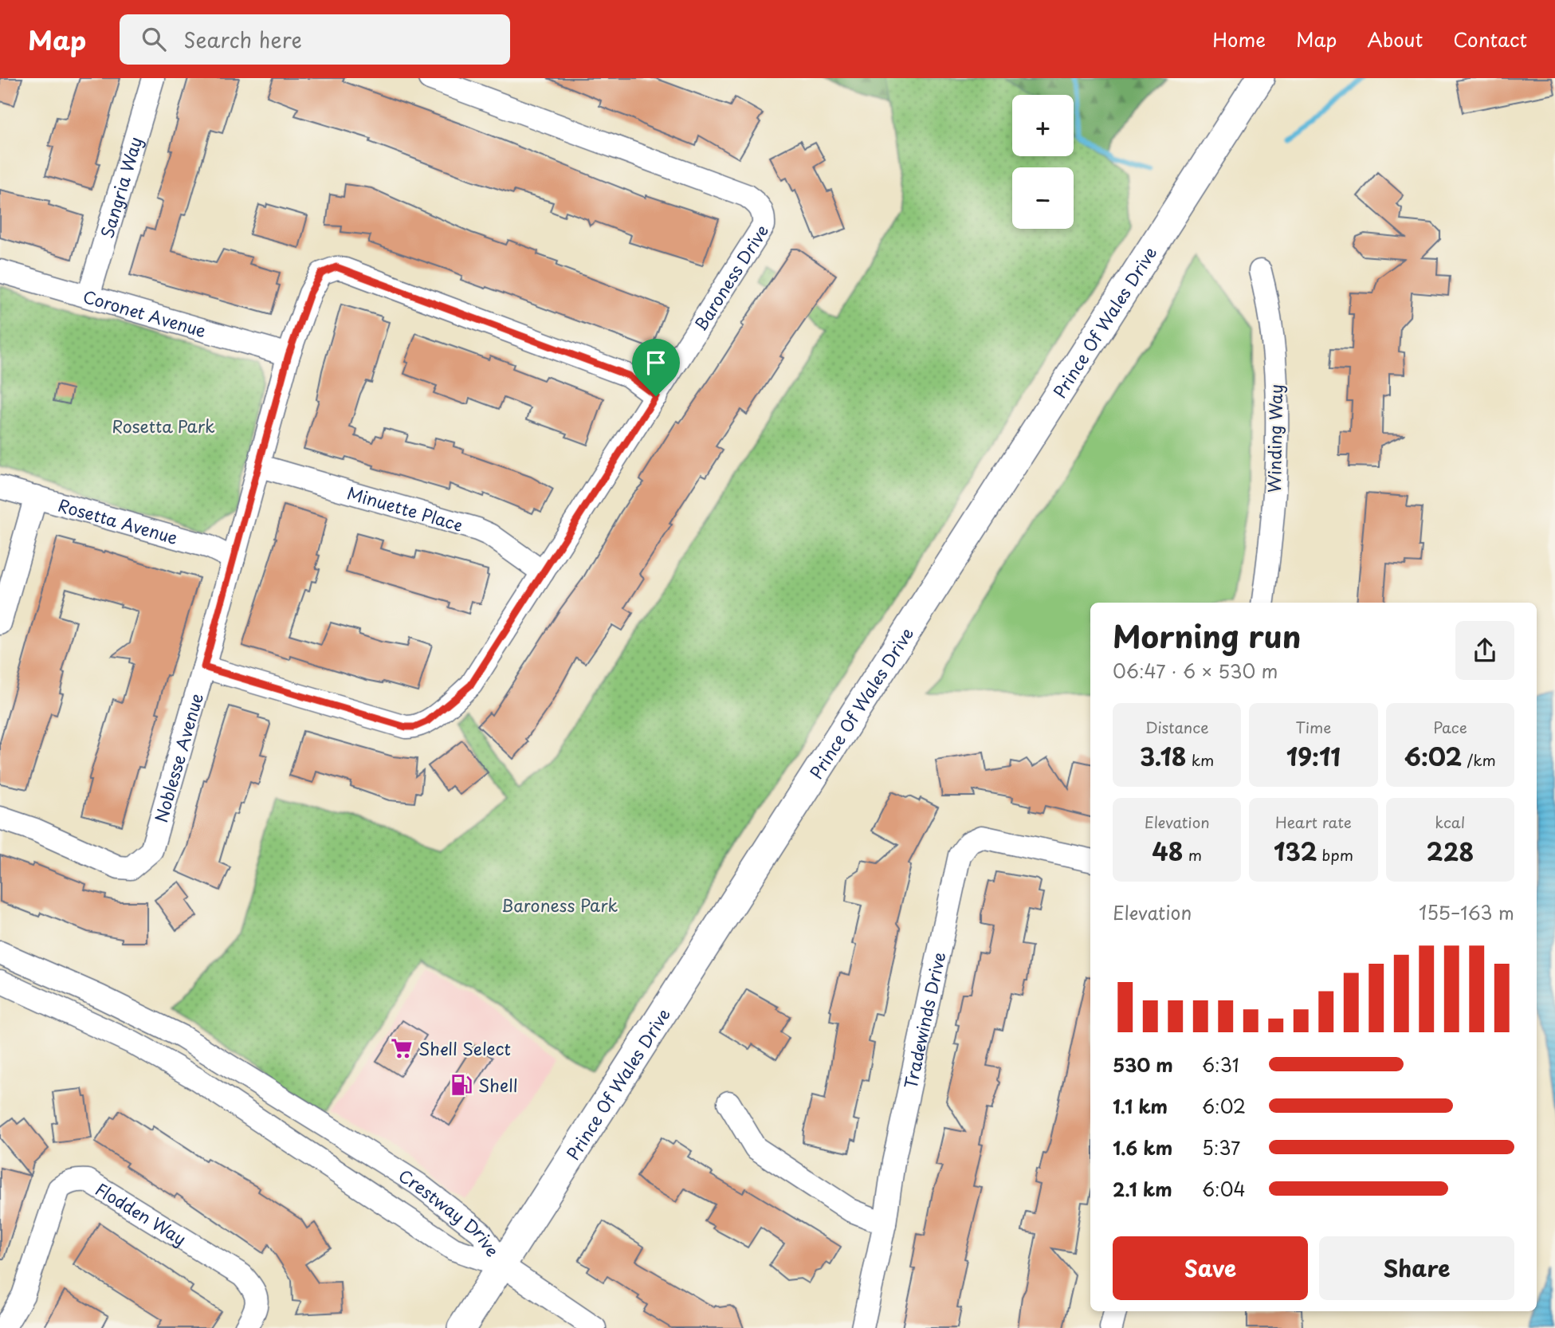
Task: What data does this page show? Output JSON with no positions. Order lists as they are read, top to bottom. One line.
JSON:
{"streets":{"main road":["Prince Of Wales Drive"],"street":["Sangria Way","Baroness Drive","Coronet Avenue","Winding Way","Minuette Place","Rosetta Avenue","Noblesse Avenue","Tradewinds Drive","Flodden Way","Crestway Drive"]},"crossings":[["Sangria Way","Coronet Avenue"],["Baroness Drive","Minuette Place"],["Baroness Drive","Noblesse Avenue"],["Coronet Avenue","Noblesse Avenue"],["Prince Of Wales Drive","Crestway Drive"],["Minuette Place","Noblesse Avenue"],["Rosetta Avenue","Noblesse Avenue"]],"parks":["Rosetta Park","Baroness Park"],"places":{"supermarket":["Shell Select"],"fuel station":["Shell"]},"page":{"header":"Map","search":"Search here","nav":["Home","Map","About","Contact"],"map_buttons":["+","−"],"heading":["Morning run","06:47 · 6 × 530 m"],"stats":[["Distance","3.18 km"],["Time","19:11"],["Pace","6:02 /km"],["Elevation","48 m"],["Heart rate","132 bpm"],["kcal","228"]],"chart":["Elevation","155–163 m"],"list":[{"name":"530 m","note":"6:31"},{"name":"1.1 km","note":"6:02"},{"name":"1.6 km","note":"5:37"},{"name":"2.1 km","note":"6:04"}],"buttons":["Save","Share"]}}
